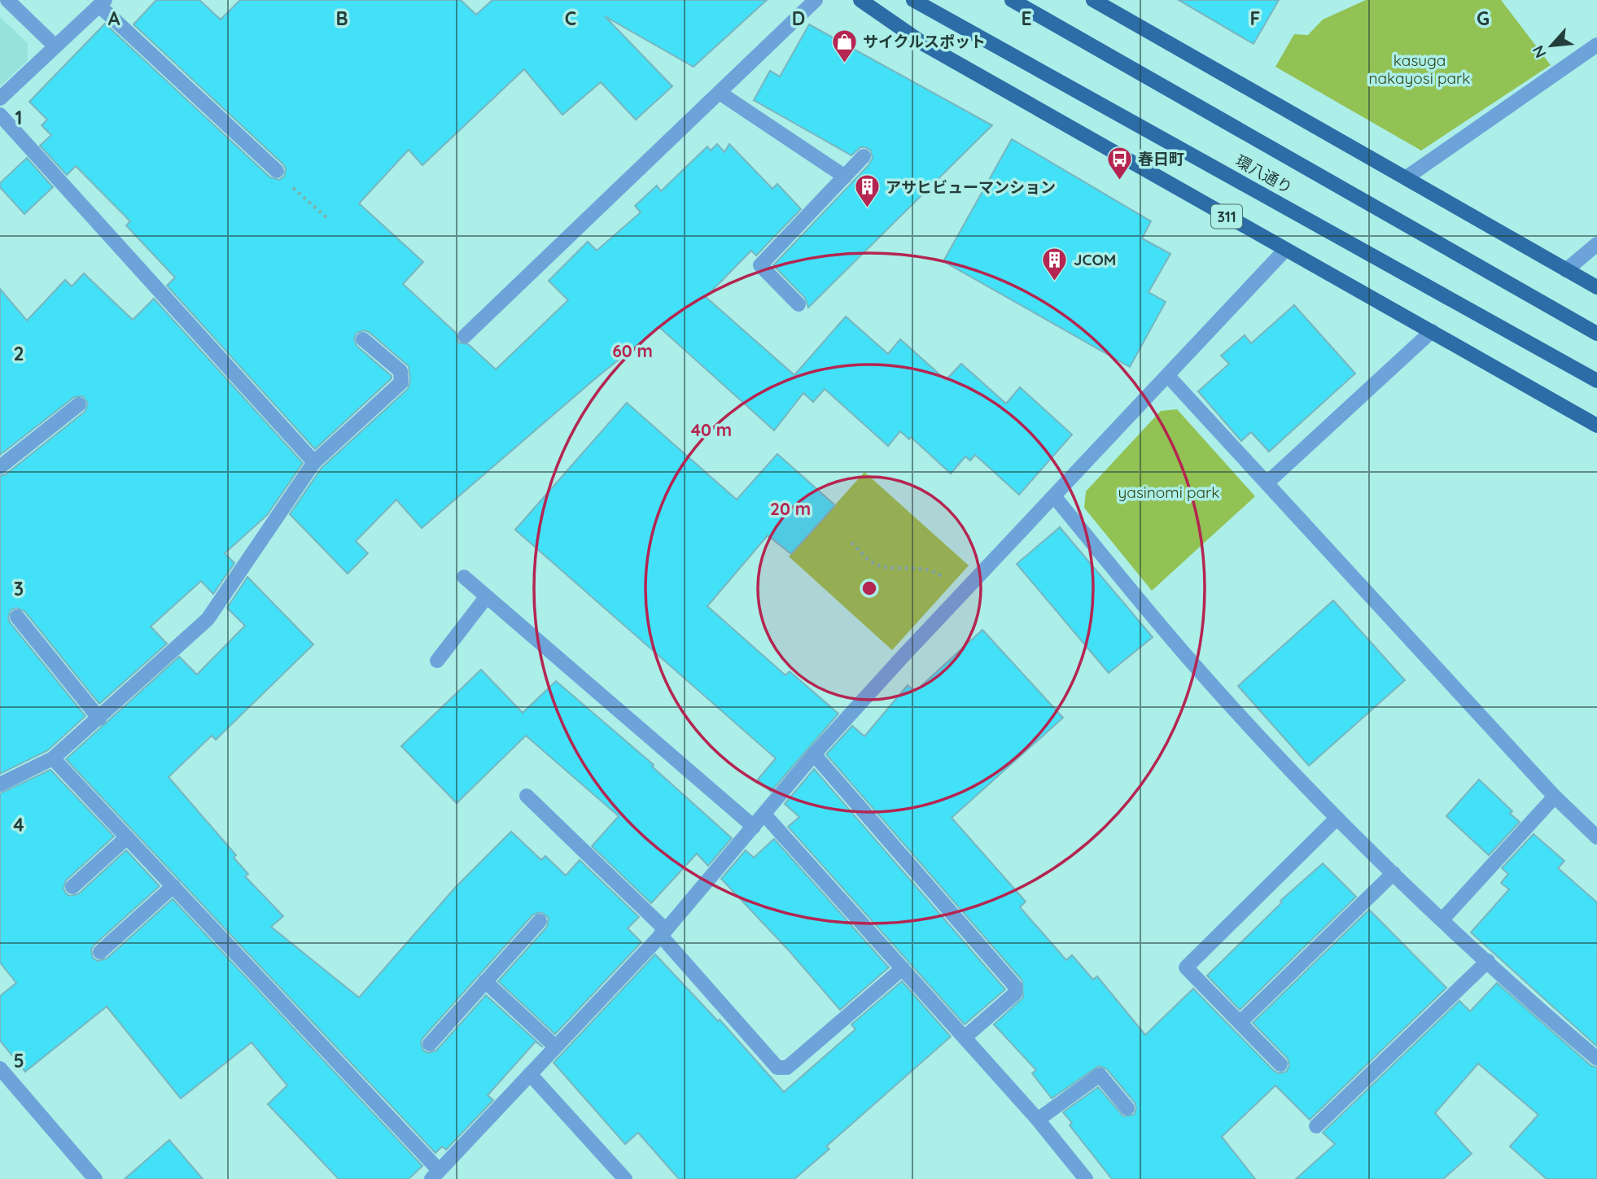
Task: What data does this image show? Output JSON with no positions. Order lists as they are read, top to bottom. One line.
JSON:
{"streets":{"main road":["環八通り","311"]},"parks":["kasuga nakayosi park","yasinomi park"],"places":{"shop":["サイクルスポット"],"bus stop":["春日町"],"building":["アサヒビューマンション","JCOM"]},"north":"bottom left","grid":{"columns":["A","B","C","D","E","F","G"],"rows":["1","2","3","4","5"]},"rings":["60 m","40 m","20 m"]}
